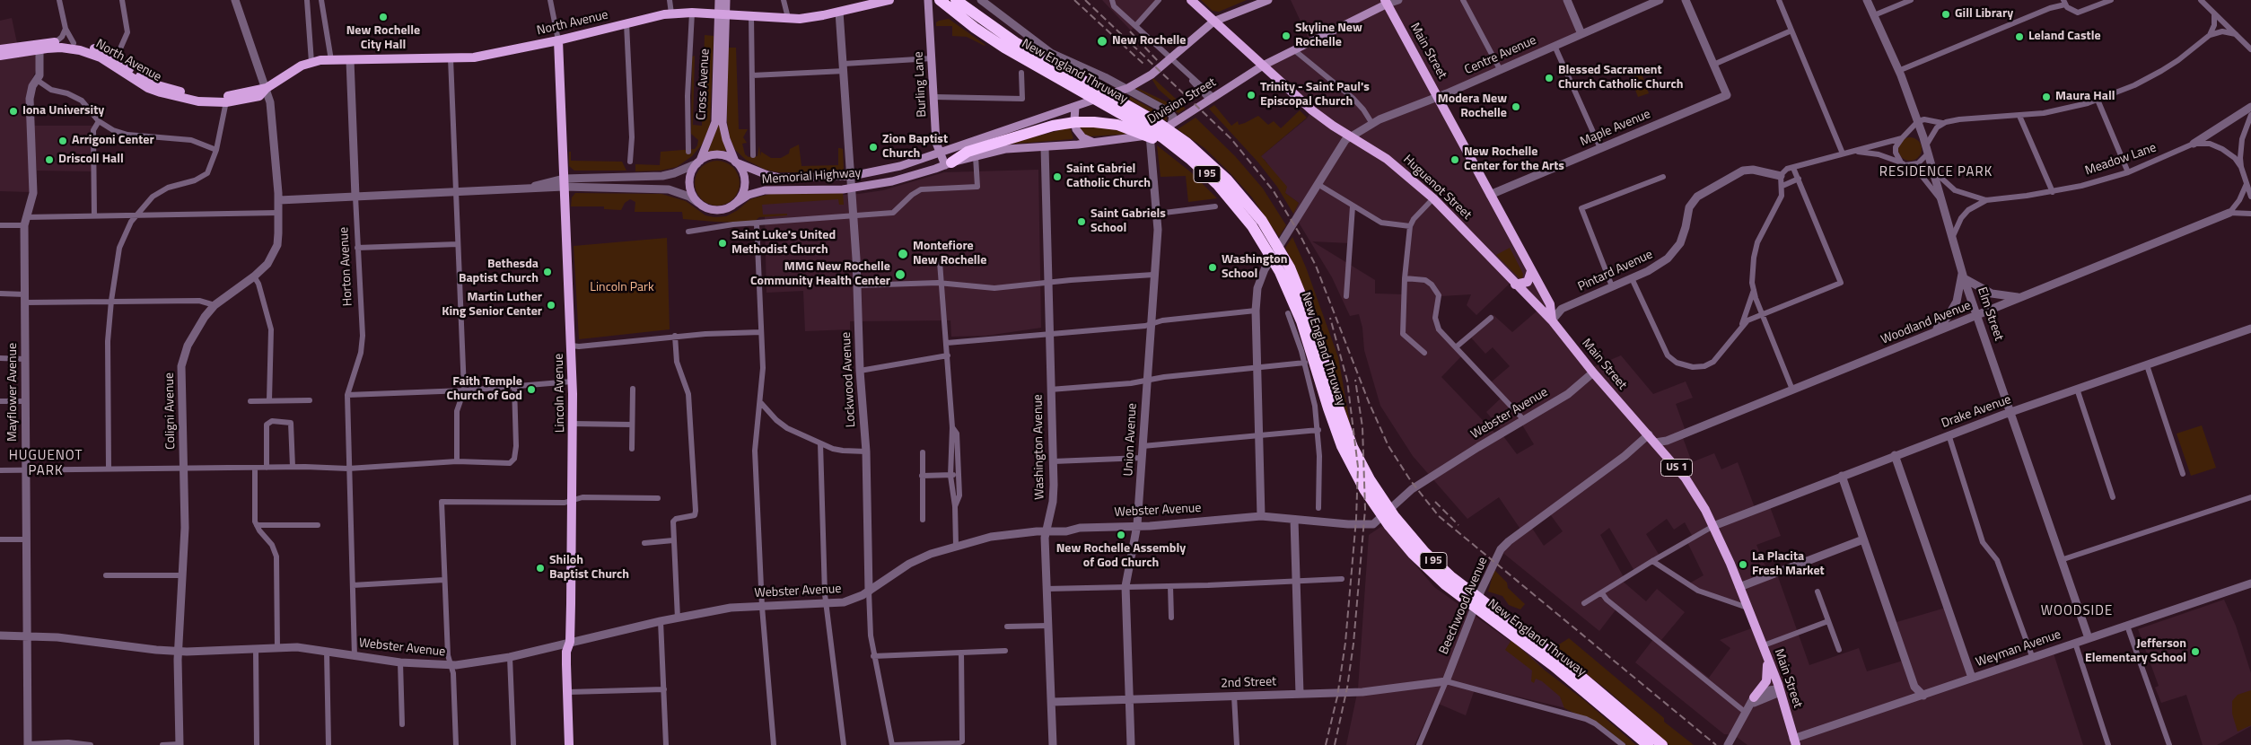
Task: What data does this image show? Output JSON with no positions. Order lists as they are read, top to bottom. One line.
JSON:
{"streets":{"highway":["New England Thruway","I 95"],"main road":["North Avenue","Main Street","Cross Avenue","Burling Lane","Division Street","Memorial Highway","Huguenot Street","Lincoln Avenue","US 1"],"street":["Centre Avenue","Maple Avenue","Meadow Lane","Horton Avenue","Pintard Avenue","Elm Street","Woodland Avenue","Lockwood Avenue","Mayflower Avenue","Coligni Avenue","Drake Avenue","Webster Avenue","Union Avenue","Washington Avenue","Beechwood Avenue","Weyman Avenue","2nd Street"]},"crossings":[["North Avenue","Horton Avenue"],["North Avenue","Lockwood Avenue"],["North Avenue","Mayflower Avenue"],["North Avenue","Lincoln Avenue"],["North Avenue","Coligni Avenue"],["Main Street","Centre Avenue"],["Main Street","Division Street"],["Main Street","Maple Avenue"],["Main Street","Huguenot Street"],["Main Street","Pintard Avenue"],["Main Street","Woodland Avenue"],["Main Street","Drake Avenue"],["Main Street","Webster Avenue"],["Main Street","Beechwood Avenue"],["Main Street","Weyman Avenue"],["Centre Avenue","Huguenot Street"],["Centre Avenue","Webster Avenue"],["Cross Avenue","Memorial Highway"],["Burling Lane","Division Street"],["Burling Lane","Memorial Highway"],["Division Street","Memorial Highway"],["Division Street","Huguenot Street"],["Division Street","Union Avenue"],["Division Street","Washington Avenue"],["Meadow Lane","Elm Street"],["Memorial Highway","Lockwood Avenue"],["Huguenot Street","Pintard Avenue"],["Horton Avenue","Webster Avenue"],["Elm Street","Woodland Avenue"],["Elm Street","Drake Avenue"],["Elm Street","Weyman Avenue"],["Lockwood Avenue","Webster Avenue"],["Mayflower Avenue","Webster Avenue"],["Lincoln Avenue","Webster Avenue"],["Coligni Avenue","Webster Avenue"],["Webster Avenue","Union Avenue"],["Webster Avenue","Washington Avenue"],["Union Avenue","2nd Street"],["Washington Avenue","2nd Street"],["Beechwood Avenue","2nd Street"]],"districts":["RESIDENCE PARK","HUGUENOT PARK","WOODSIDE"],"parks":["Lincoln Park"],"places":["Gill Library","New Rochelle City Hall","Skyline New Rochelle","Leland Castle","New Rochelle","Blessed Sacrament Church Catholic Church","Trinity - Saint Paul's Episcopal Church","Maura Hall","Modera New Rochelle","Iona University","Arrigoni Center","Zion Baptist Church","Driscoll Hall","New Rochelle Center for the Arts","Saint Gabriel Catholic Church","Saint Gabriels School","Saint Luke's United Methodist Church","Montefiore New Rochelle","Washington School","Bethesda Baptist Church","MMG New Rochelle Community Health Center","Martin Luther King Senior Center","Faith Temple Church of God","New Rochelle Assembly of God Church","La Placita Fresh Market","Shiloh Baptist Church","Jefferson Elementary School"]}
